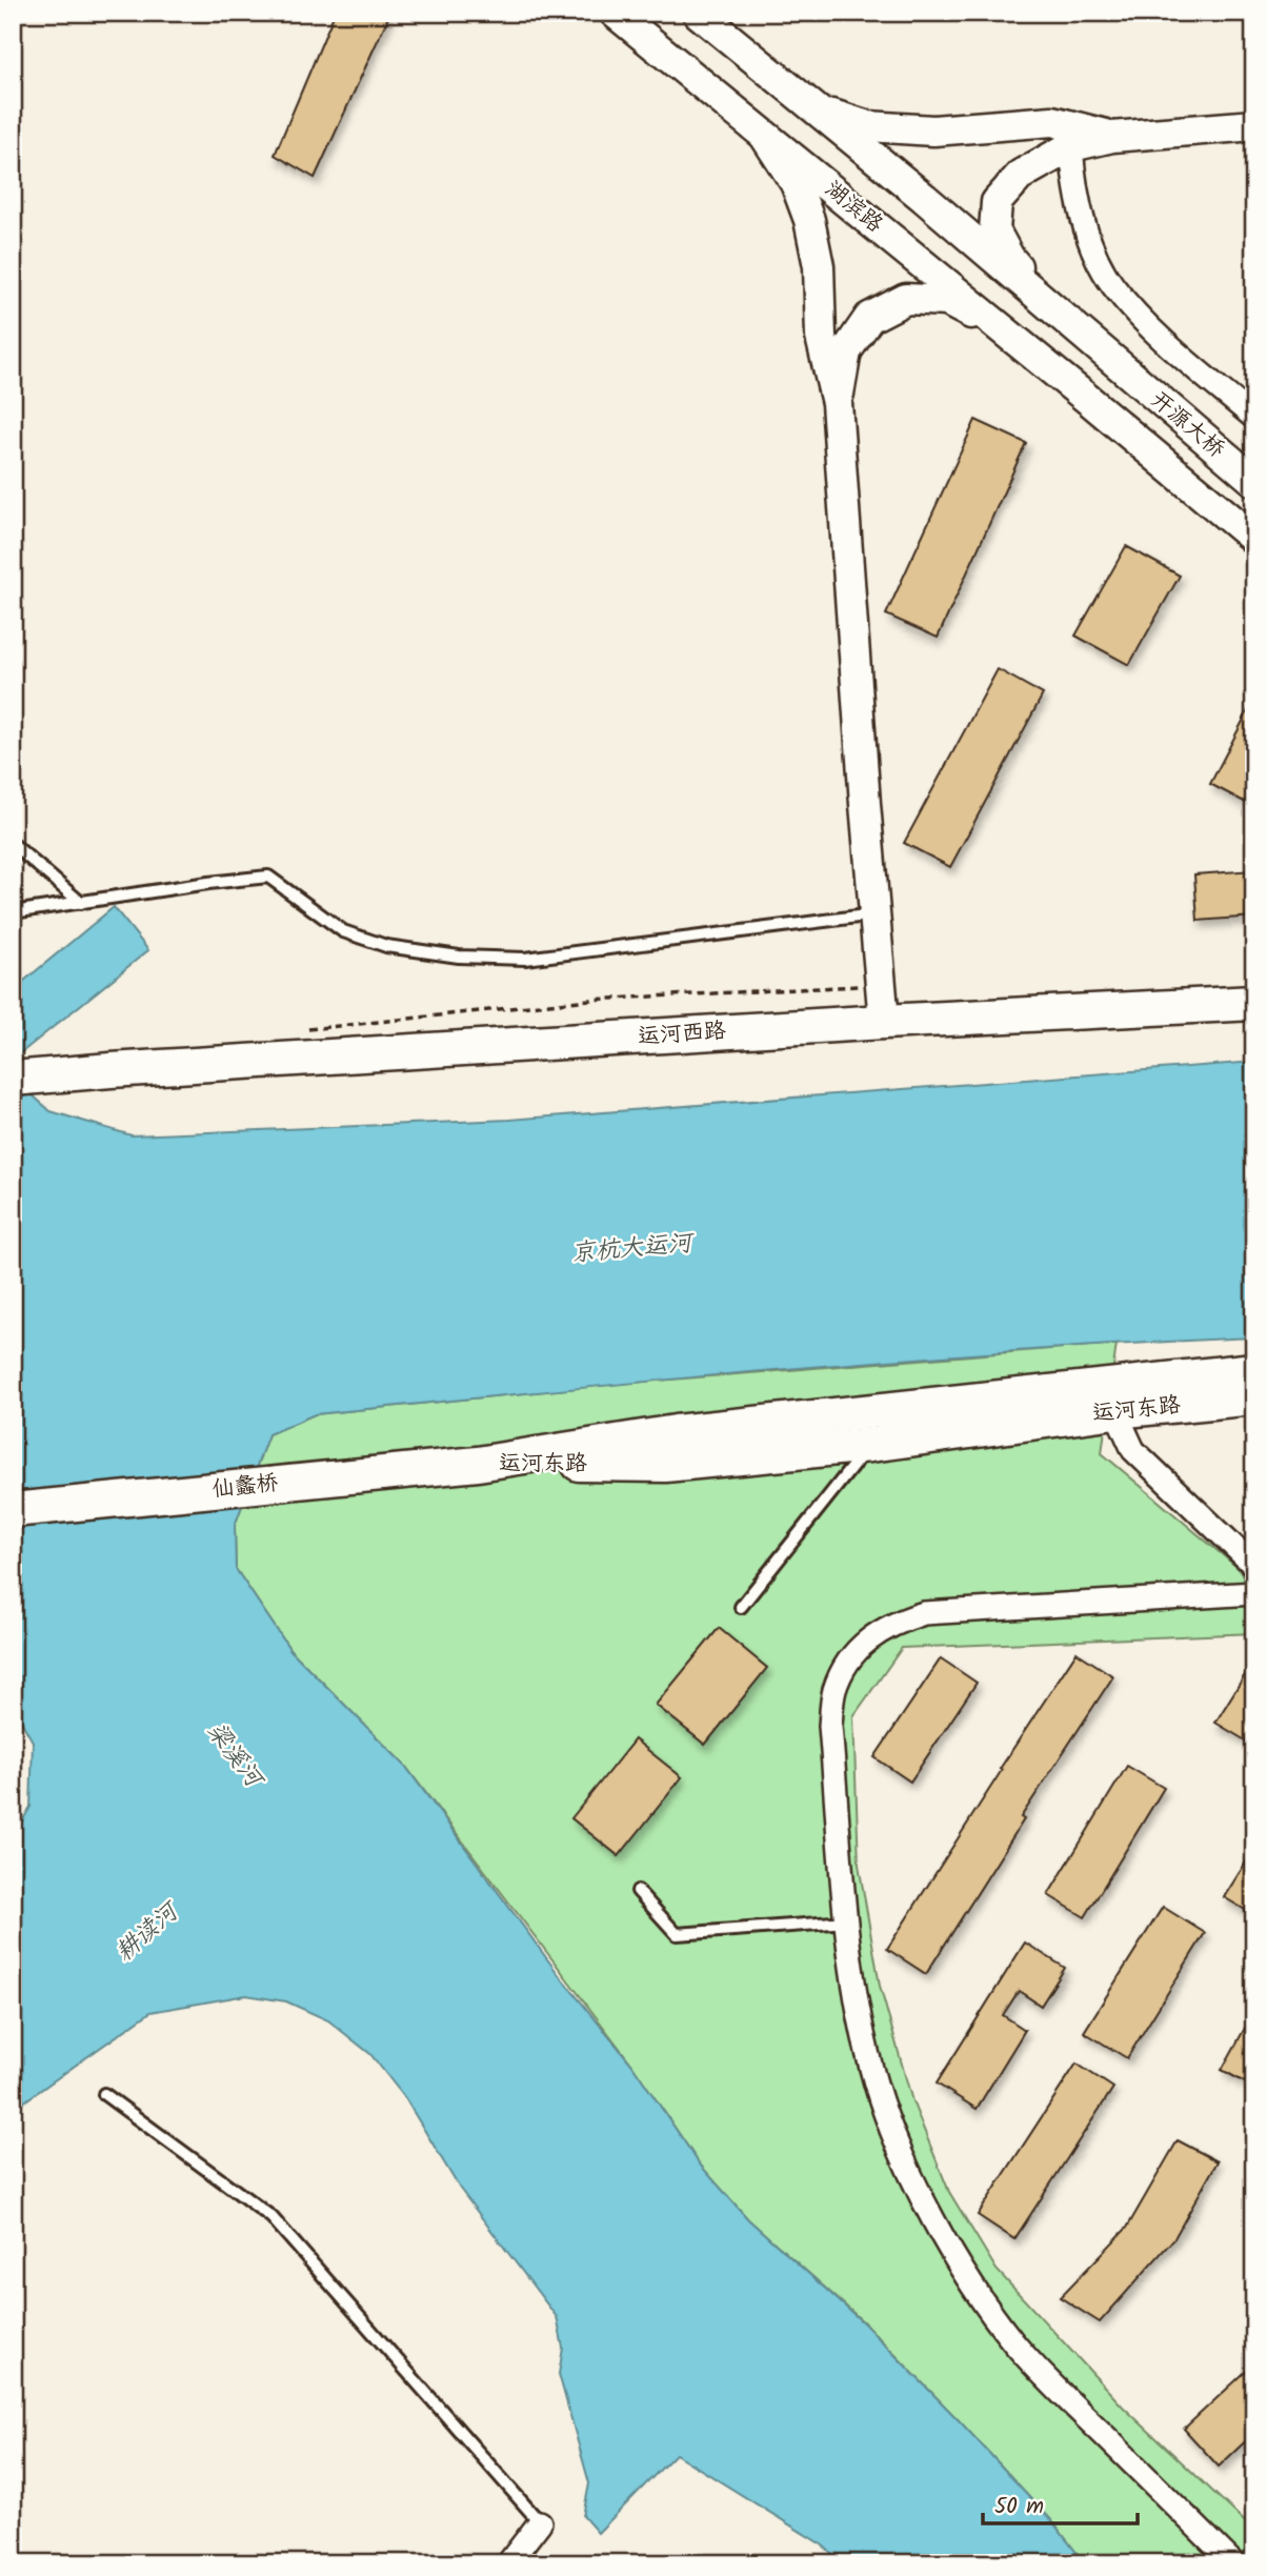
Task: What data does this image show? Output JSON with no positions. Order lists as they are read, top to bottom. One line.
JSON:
{"streets":{"main road":["湖滨路","开源大桥","运河西路","运河东路","仙蠡桥"]},"crossings":[["运河东路","仙蠡桥"]],"water":["京杭大运河","梁溪河","耕读河"],"scale_bar":"50 m"}
